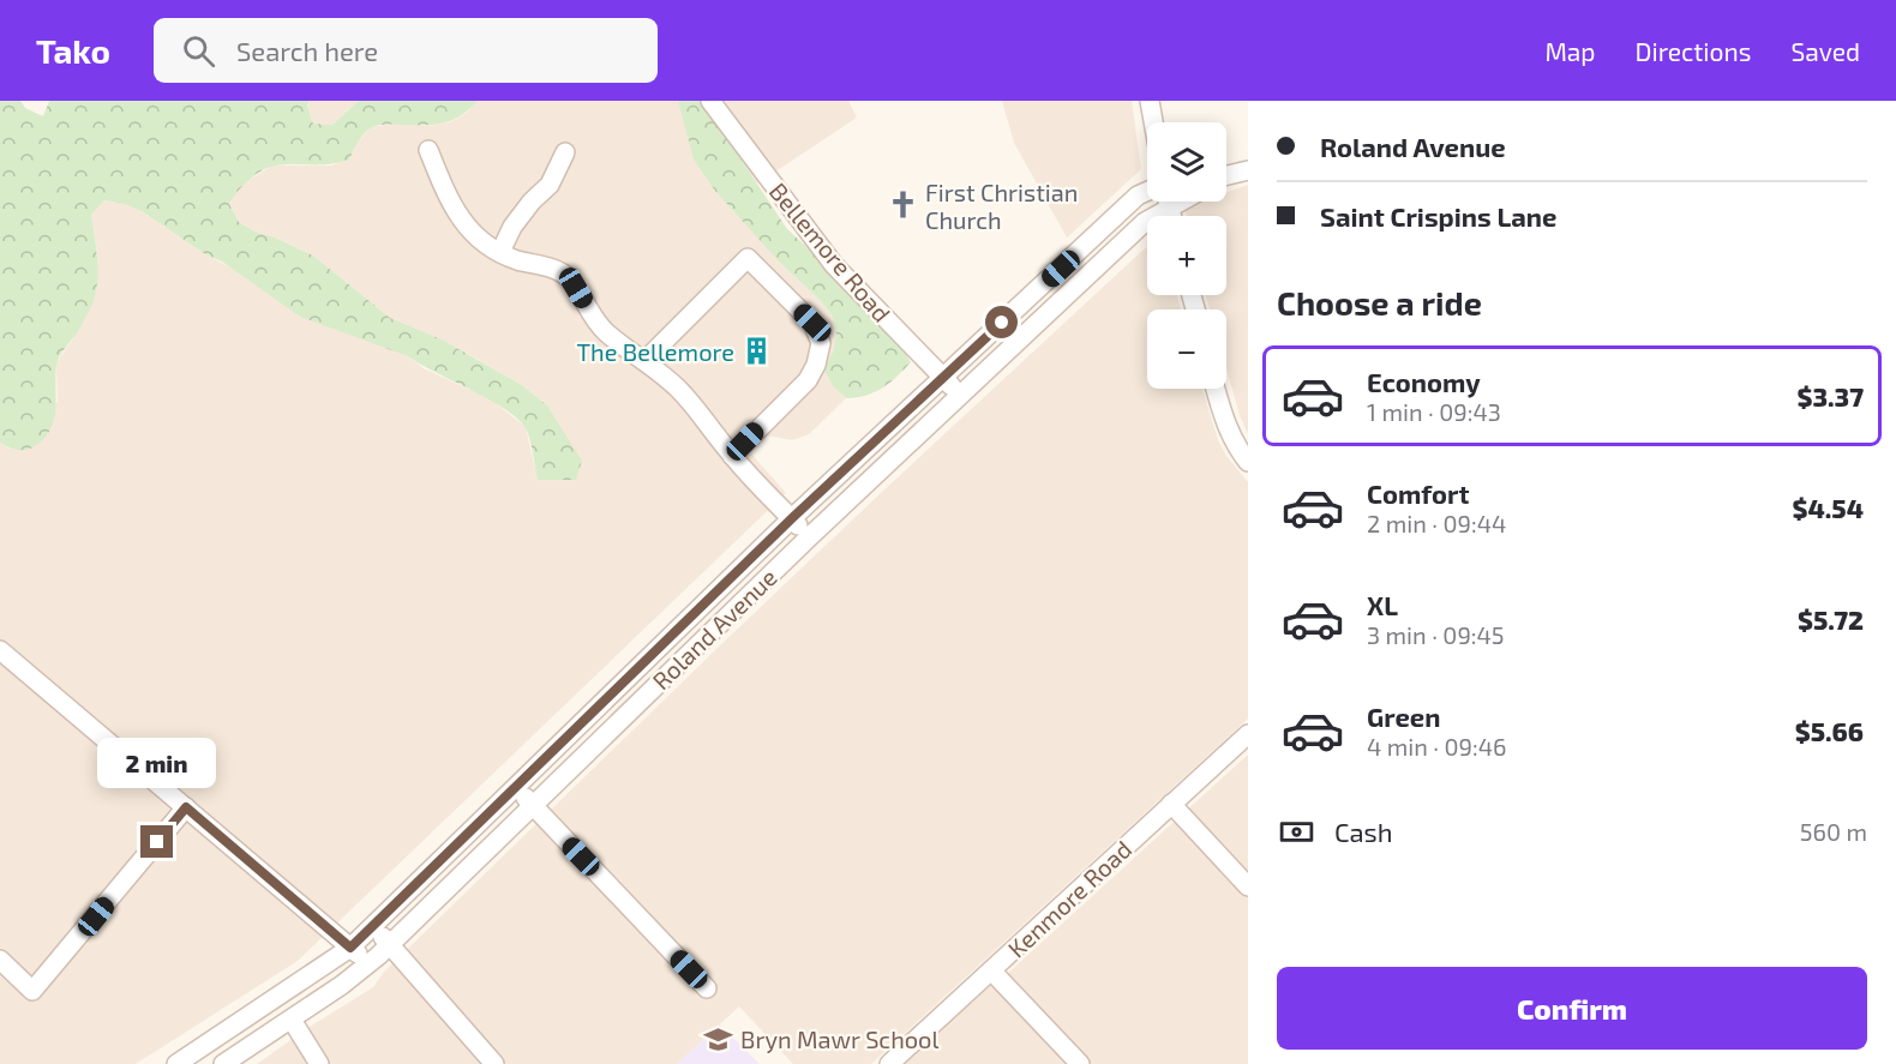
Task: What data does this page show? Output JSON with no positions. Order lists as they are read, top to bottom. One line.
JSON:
{"streets":{"street":["Bellemore Road","Roland Avenue","Kenmore Road"]},"crossings":[["Bellemore Road","Roland Avenue"]],"places":{"church":["First Christian Church"],"building":["The Bellemore"],"school or university":["Bryn Mawr School"]},"page":{"header":"Tako","search":"Search here","nav":["Map","Directions","Saved"],"banner":["Roland Avenue","Saint Crispins Lane"],"map_buttons":["+","−"],"heading":"Choose a ride","list":[{"name":"Economy","note":"1 min · 09:43","value":"$3.37"},{"name":"Comfort","note":"2 min · 09:44","value":"$4.54"},{"name":"XL","note":"3 min · 09:45","value":"$5.72"},{"name":"Green","note":"4 min · 09:46","value":"$5.66"}],"bubble":"2 min","pay":["Cash","560 m"],"buttons":"Confirm"}}
